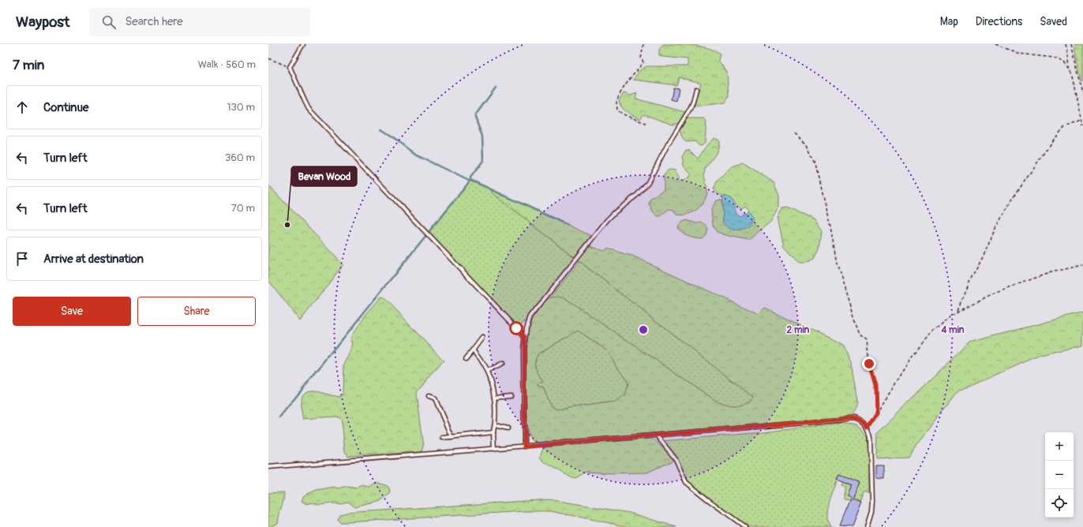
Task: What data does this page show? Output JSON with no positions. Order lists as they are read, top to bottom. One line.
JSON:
{"places":["Bevan Wood"],"page":{"header":"Waypost","search":"Search here","nav":["Map","Directions","Saved"],"heading":["7 min","Walk · 560 m"],"list":[["Continue","130 m"],["Turn left","360 m"],["Turn left","70 m"],"Arrive at destination"],"buttons":["Save","Share"],"map_buttons":["+","−"]},"rings":["2 min","4 min"]}
